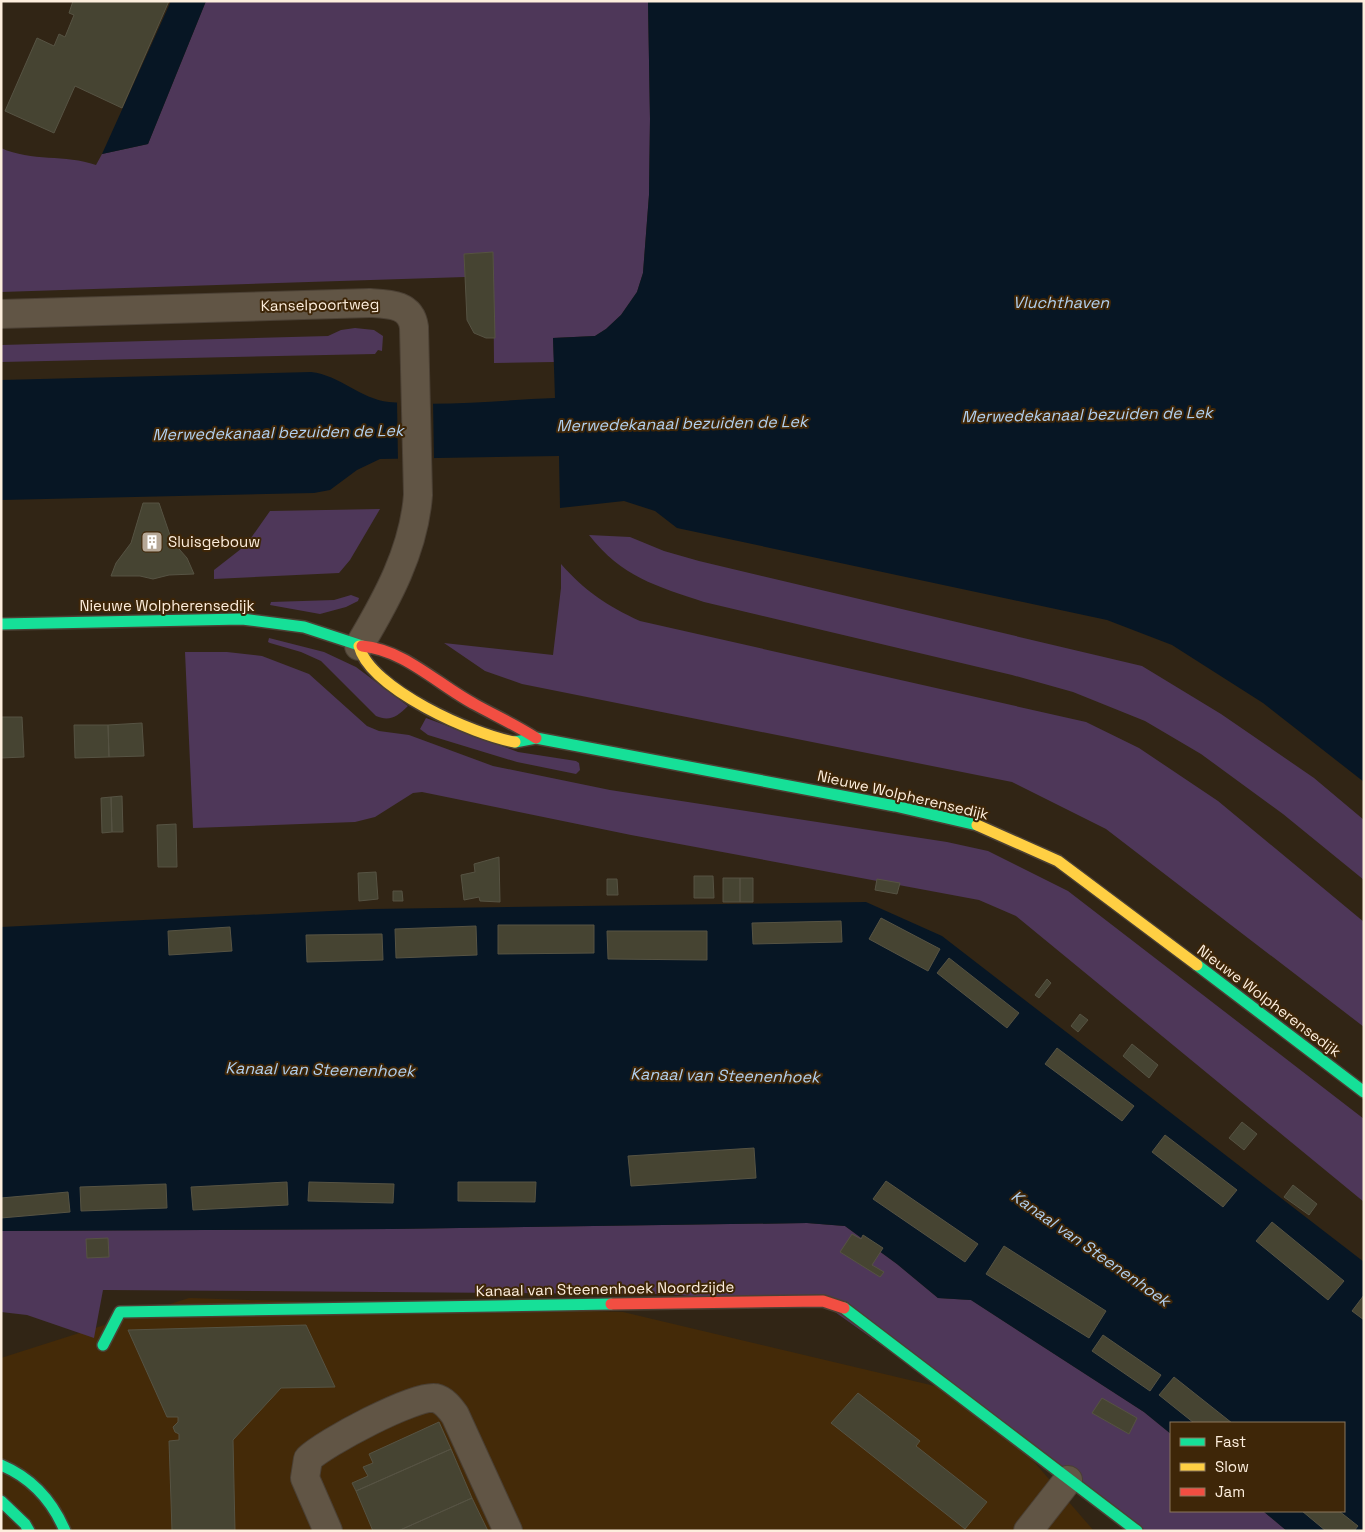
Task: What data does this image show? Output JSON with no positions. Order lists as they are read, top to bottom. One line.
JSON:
{"streets":{"street":["Kanselpoortweg","Nieuwe Wolpherensedijk","Kanaal van Steenenhoek Noordzijde"]},"crossings":[["Kanselpoortweg","Nieuwe Wolpherensedijk"]],"water":["Vluchthaven","Merwedekanaal bezuiden de Lek","Kanaal van Steenenhoek"],"places":{"building":["Sluisgebouw"]},"legend":["Fast","Slow","Jam"]}
